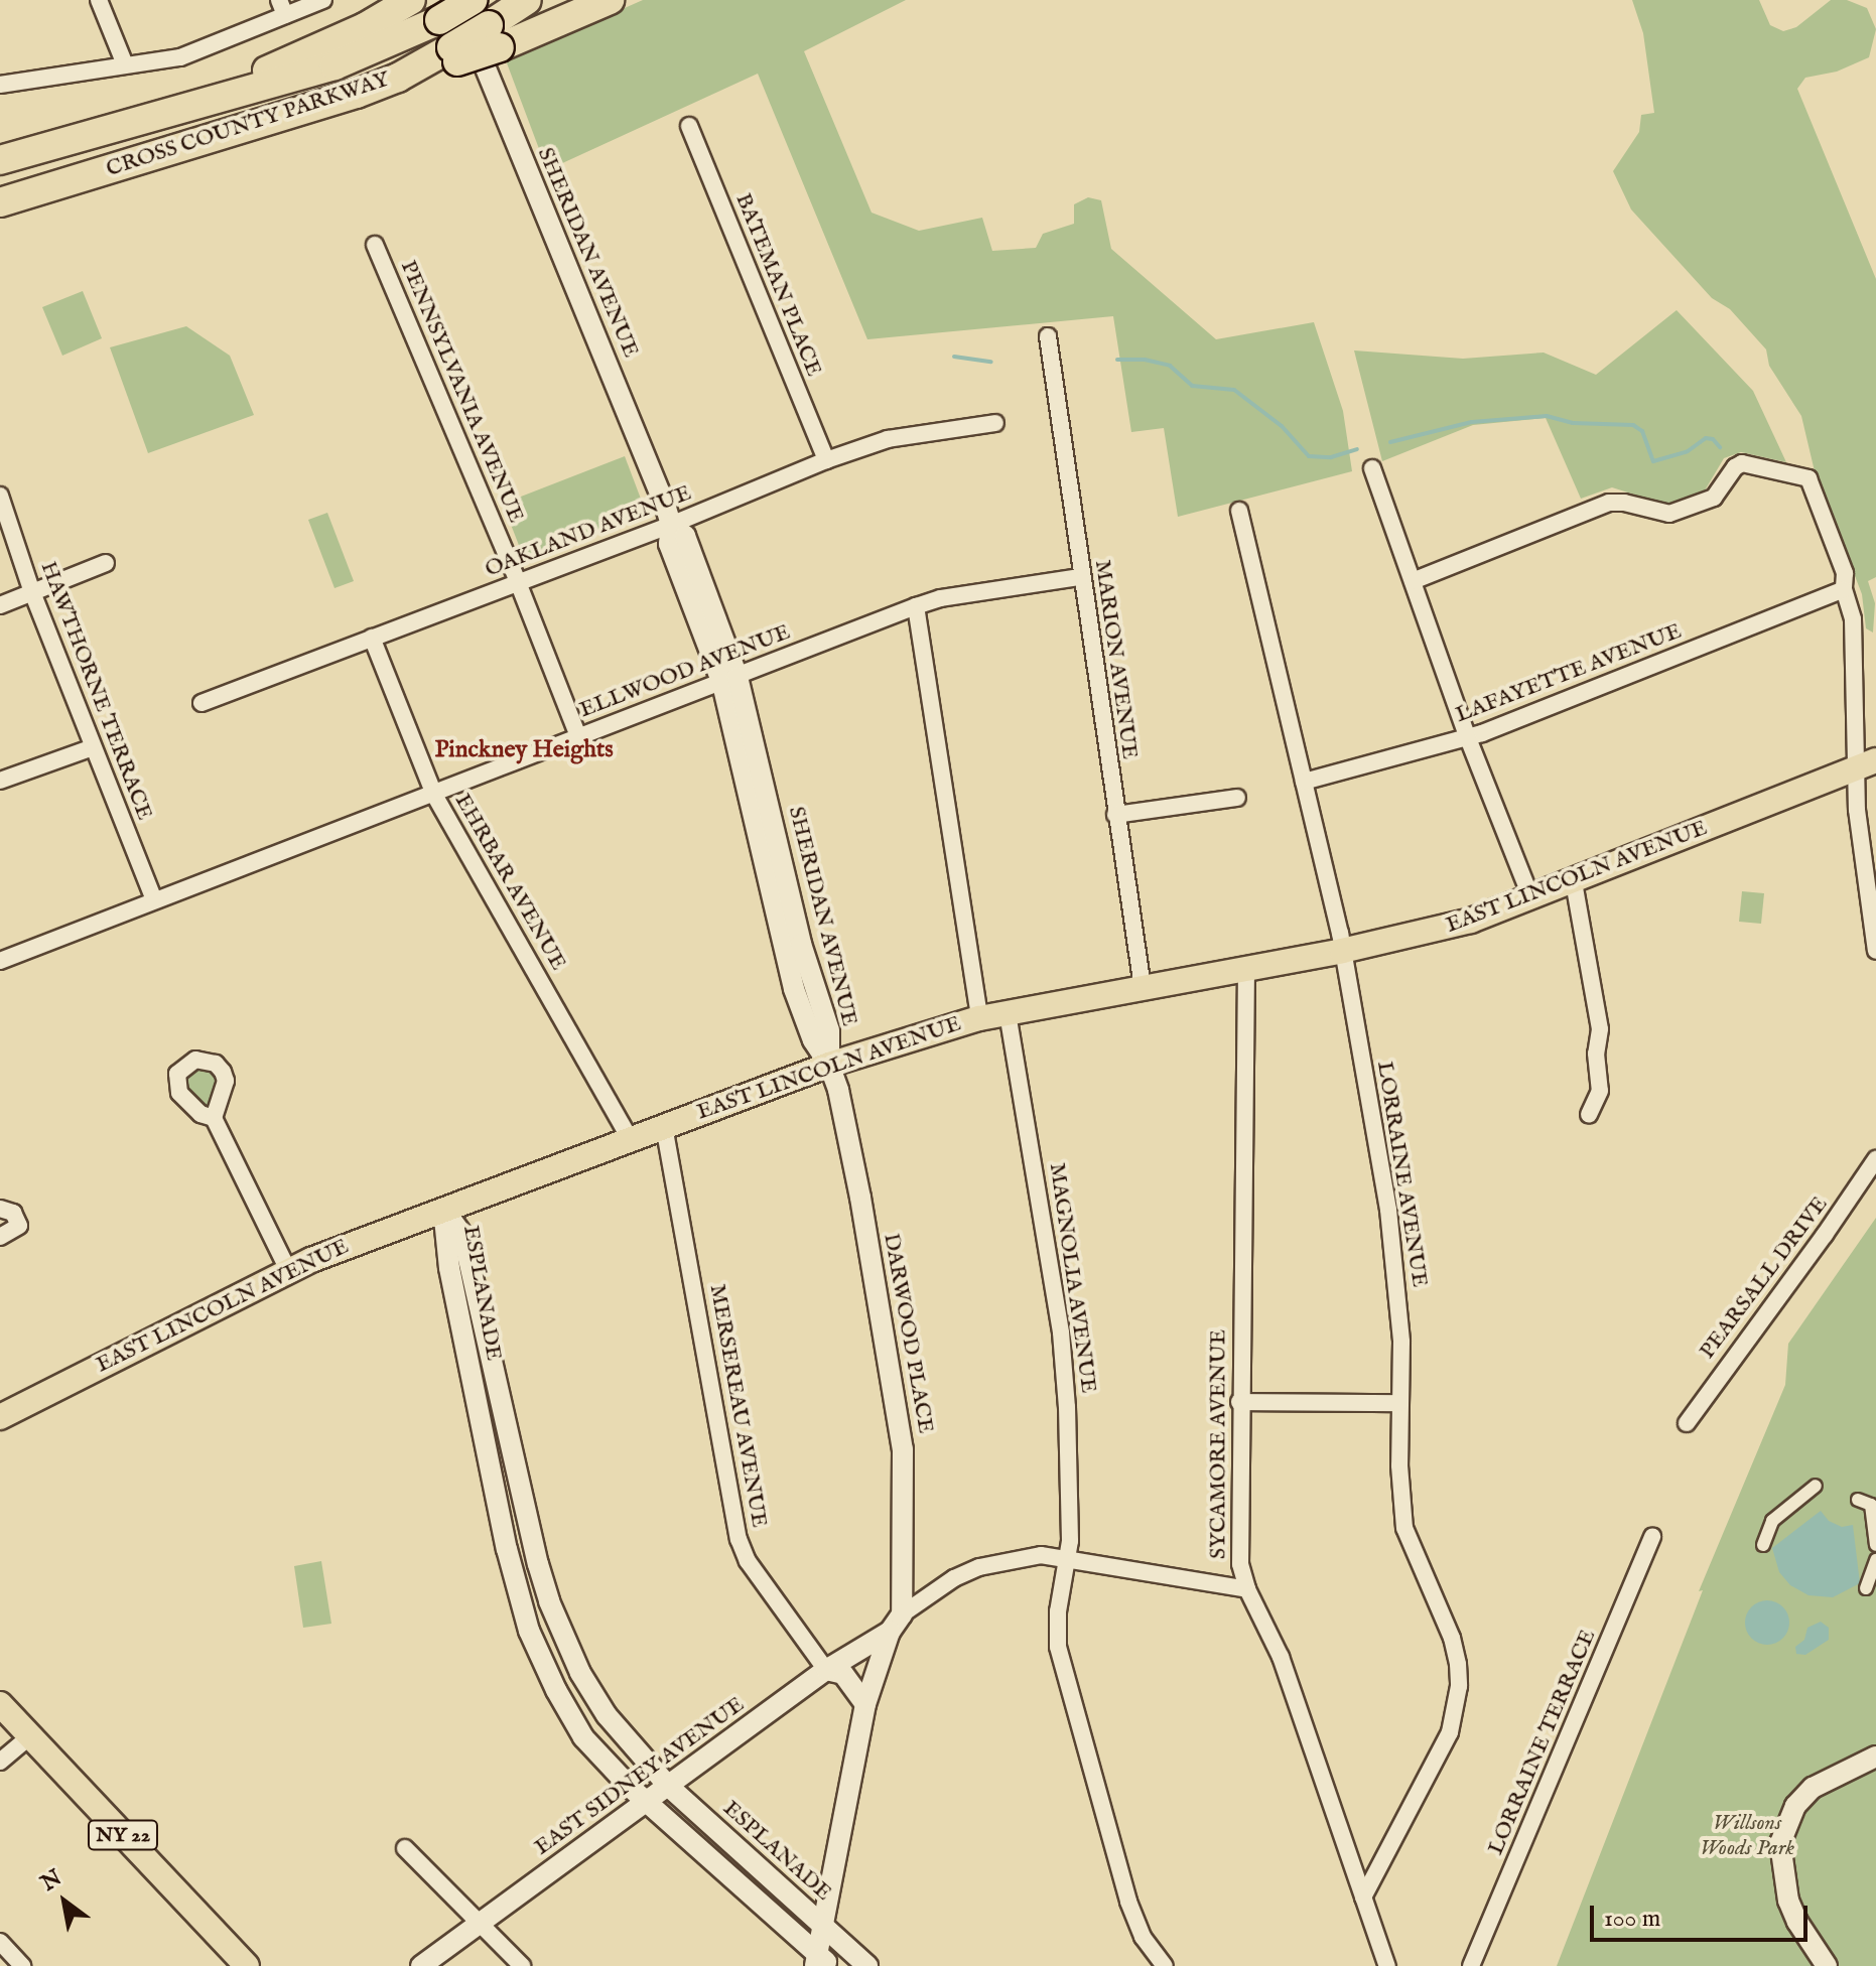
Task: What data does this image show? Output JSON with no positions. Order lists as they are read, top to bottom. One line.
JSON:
{"streets":{"highway":["CROSS COUNTY PARKWAY"],"main road":["EAST LINCOLN AVENUE","NY 22"],"street":["SHERIDAN AVENUE","BATEMAN PLACE","PENNSYLVANIA AVENUE","OAKLAND AVENUE","MARION AVENUE","ELLWOOD AVENUE","LAFAYETTE AVENUE","HAWTHORNE TERRACE","EHRBAR AVENUE","LORRAINE AVENUE","MAGNOLIA AVENUE","PEARSALL DRIVE","ESPLANADE","DARWOOD PLACE","MERSEREAU AVENUE","SYCAMORE AVENUE","LORRAINE TERRACE","EAST SIDNEY AVENUE"]},"crossings":[["CROSS COUNTY PARKWAY","SHERIDAN AVENUE"],["SHERIDAN AVENUE","OAKLAND AVENUE"],["SHERIDAN AVENUE","ELLWOOD AVENUE"],["SHERIDAN AVENUE","EAST LINCOLN AVENUE"],["SHERIDAN AVENUE","DARWOOD PLACE"],["BATEMAN PLACE","OAKLAND AVENUE"],["PENNSYLVANIA AVENUE","OAKLAND AVENUE"],["PENNSYLVANIA AVENUE","ELLWOOD AVENUE"],["OAKLAND AVENUE","EHRBAR AVENUE"],["MARION AVENUE","ELLWOOD AVENUE"],["MARION AVENUE","EAST LINCOLN AVENUE"],["ELLWOOD AVENUE","HAWTHORNE TERRACE"],["ELLWOOD AVENUE","EHRBAR AVENUE"],["LAFAYETTE AVENUE","LORRAINE AVENUE"],["EAST LINCOLN AVENUE","EHRBAR AVENUE"],["EAST LINCOLN AVENUE","LORRAINE AVENUE"],["EAST LINCOLN AVENUE","MAGNOLIA AVENUE"],["EAST LINCOLN AVENUE","ESPLANADE"],["EAST LINCOLN AVENUE","DARWOOD PLACE"],["EAST LINCOLN AVENUE","MERSEREAU AVENUE"],["EAST LINCOLN AVENUE","SYCAMORE AVENUE"],["LORRAINE AVENUE","SYCAMORE AVENUE"],["ESPLANADE","EAST SIDNEY AVENUE"],["MERSEREAU AVENUE","EAST SIDNEY AVENUE"]],"districts":["Pinckney Heights"],"parks":["Willsons Woods Park"],"scale_bar":"100 m","north":"top left"}
